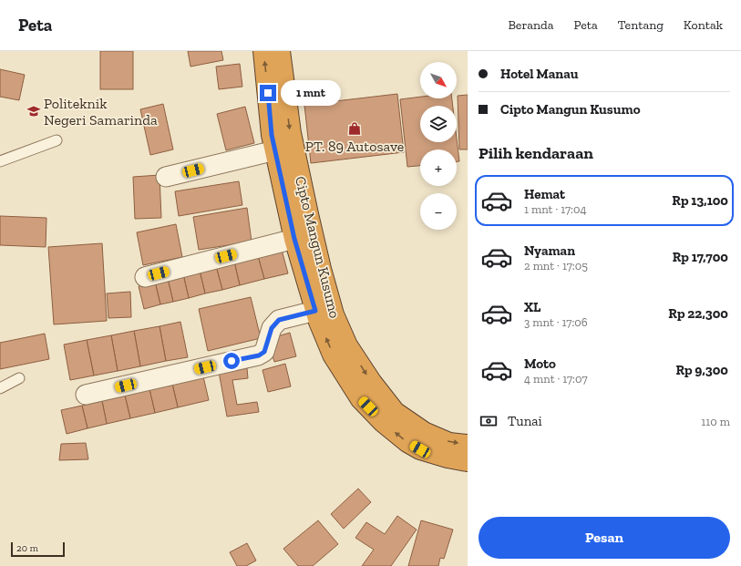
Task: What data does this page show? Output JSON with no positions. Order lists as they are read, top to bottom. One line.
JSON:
{"streets":{"highway":["Cipto Mangun Kusumo"]},"places":{"school or university":["Politeknik Negeri Samarinda"],"shop":["PT. 89 Autosave"]},"scale_bar":"20 m","north":"bottom right","page":{"header":"Peta","nav":["Beranda","Peta","Tentang","Kontak"],"banner":["Hotel Manau","Cipto Mangun Kusumo"],"map_buttons":["+","−"],"bubble":"1 mnt","heading":"Pilih kendaraan","list":[{"name":"Hemat","note":"1 mnt · 17:04","value":"Rp 13,100"},{"name":"Nyaman","note":"2 mnt · 17:05","value":"Rp 17,700"},{"name":"XL","note":"3 mnt · 17:06","value":"Rp 22,300"},{"name":"Moto","note":"4 mnt · 17:07","value":"Rp 9,300"}],"pay":["Tunai","110 m"],"buttons":"Pesan","scale":"20 m"}}
